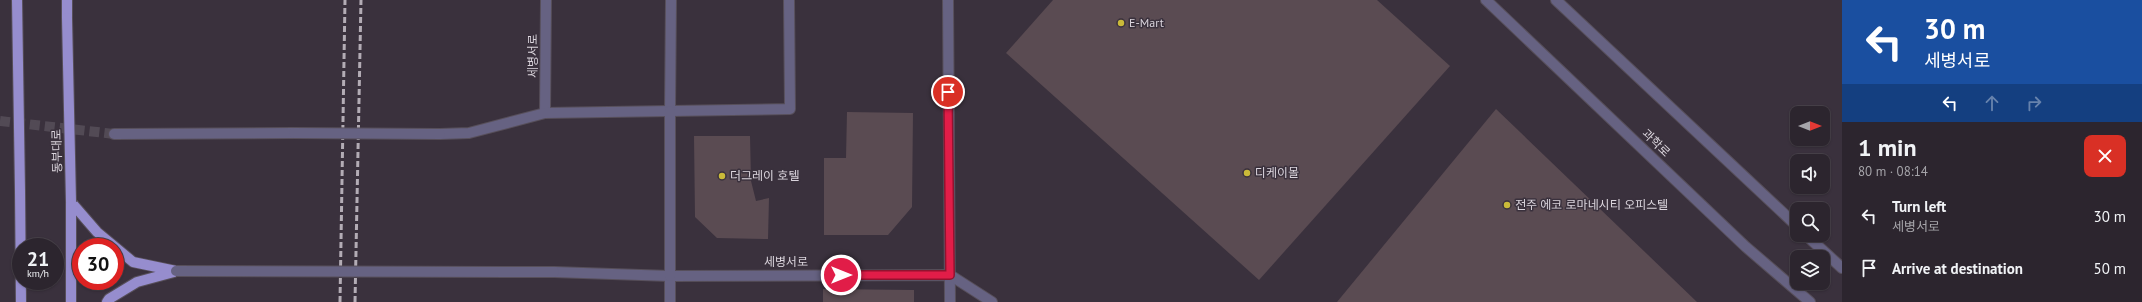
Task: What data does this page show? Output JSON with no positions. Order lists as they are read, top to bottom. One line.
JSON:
{"streets":{"main road":["동부대로"],"street":["세병서로","과학로"]},"places":["E-Mart","디케이몰","더그레이 호텔","전주 에코 로마네시티 오피스텔"],"north":"right","page":{"turn":["30 m","세병서로"],"heading":["1 min","80 m · 08:14"],"list":[{"name":"Turn left","note":"세병서로","value":"30 m"},{"name":"Arrive at destination","value":"50 m"}],"speed":"21 km/h","limit":"30"}}
